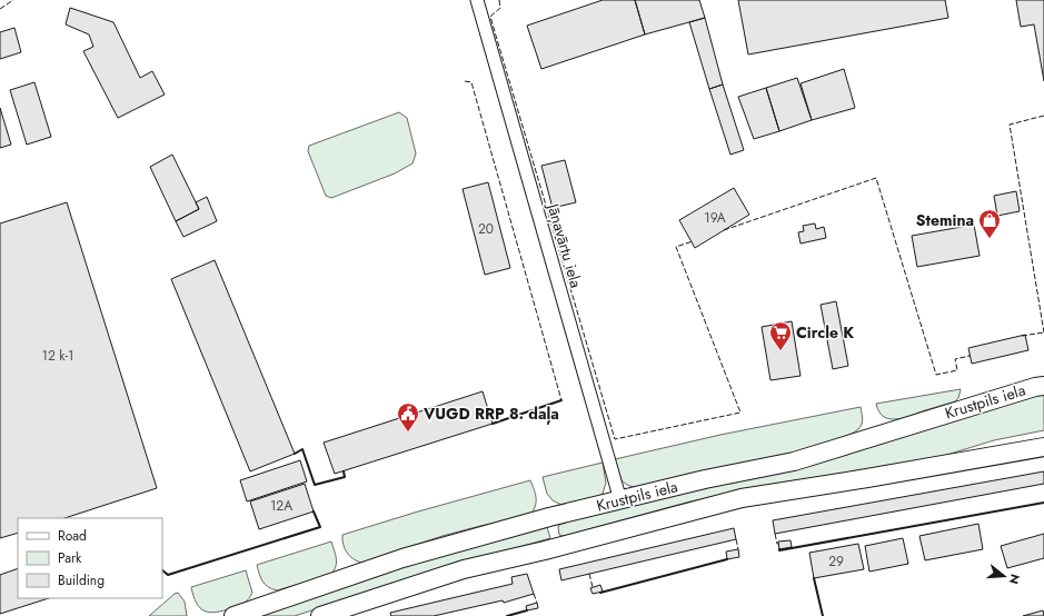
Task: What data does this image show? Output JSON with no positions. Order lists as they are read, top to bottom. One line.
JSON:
{"streets":{"main road":["Krustpils iela"],"street":["Jāņavārtu iela"]},"crossings":[["Jāņavārtu iela","Krustpils iela"]],"places":{"shop":["Stemina"],"supermarket":["Circle K"],"public building":["VUGD RRP 8. daļa"]},"house_numbers":["19A","20","12 k-1","12A","29"],"legend":["Road","Park","Building"],"north":"right"}
